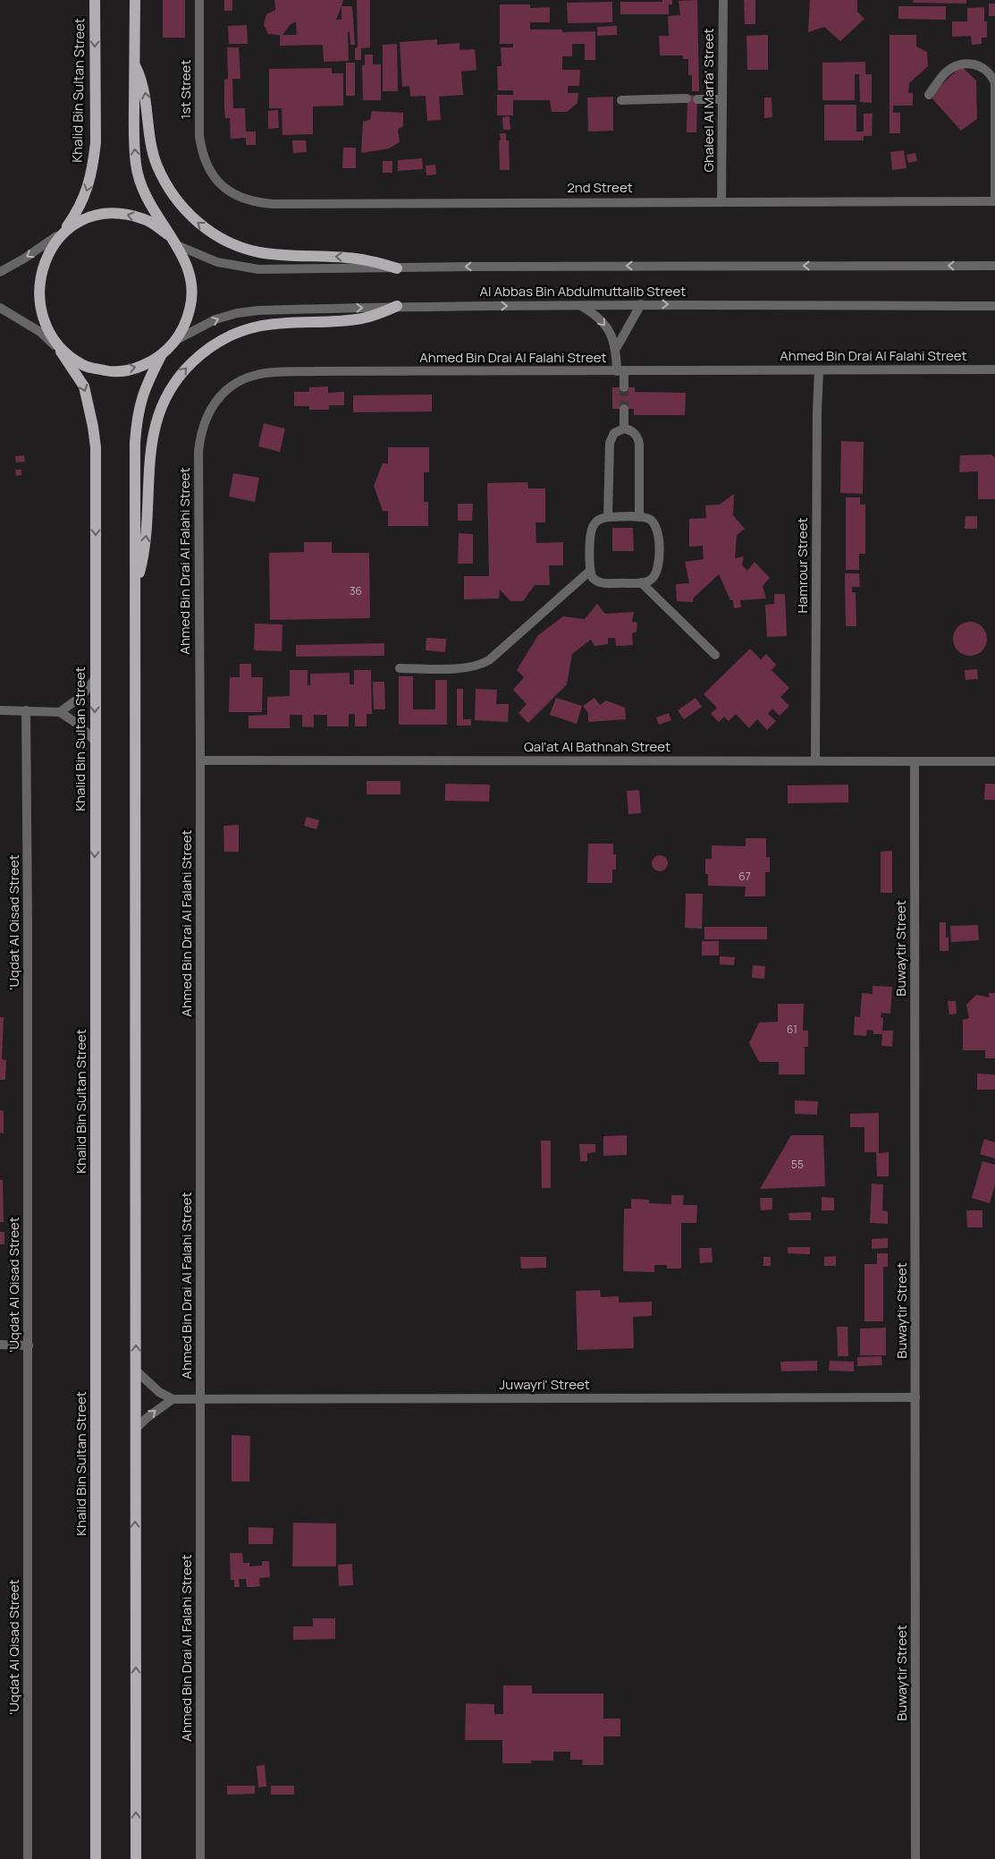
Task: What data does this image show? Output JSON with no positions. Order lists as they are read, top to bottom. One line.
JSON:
{"streets":{"main road":["Khalid Bin Sultan Street"],"street":["1st Street","Ghaleel Al Marfa' Street","2nd Street","Al Abbas Bin Abdulmuttalib Street","Ahmed Bin Drai Al Falahi Street","Hamrour Street","Qal'at Al Bathnah Street","'Uqdat Al Qisad Street","Buwaytir Street","Juwayri' Street"]},"crossings":[["1st Street","2nd Street"],["Khalid Bin Sultan Street","Al Abbas Bin Abdulmuttalib Street"],["Ghaleel Al Marfa' Street","2nd Street"],["Al Abbas Bin Abdulmuttalib Street","Ahmed Bin Drai Al Falahi Street"],["Ahmed Bin Drai Al Falahi Street","Hamrour Street"],["Ahmed Bin Drai Al Falahi Street","Qal'at Al Bathnah Street"],["Ahmed Bin Drai Al Falahi Street","Juwayri' Street"],["Hamrour Street","Qal'at Al Bathnah Street"],["Qal'at Al Bathnah Street","Buwaytir Street"],["Buwaytir Street","Juwayri' Street"]],"house_numbers":["36","67","61","55"]}
